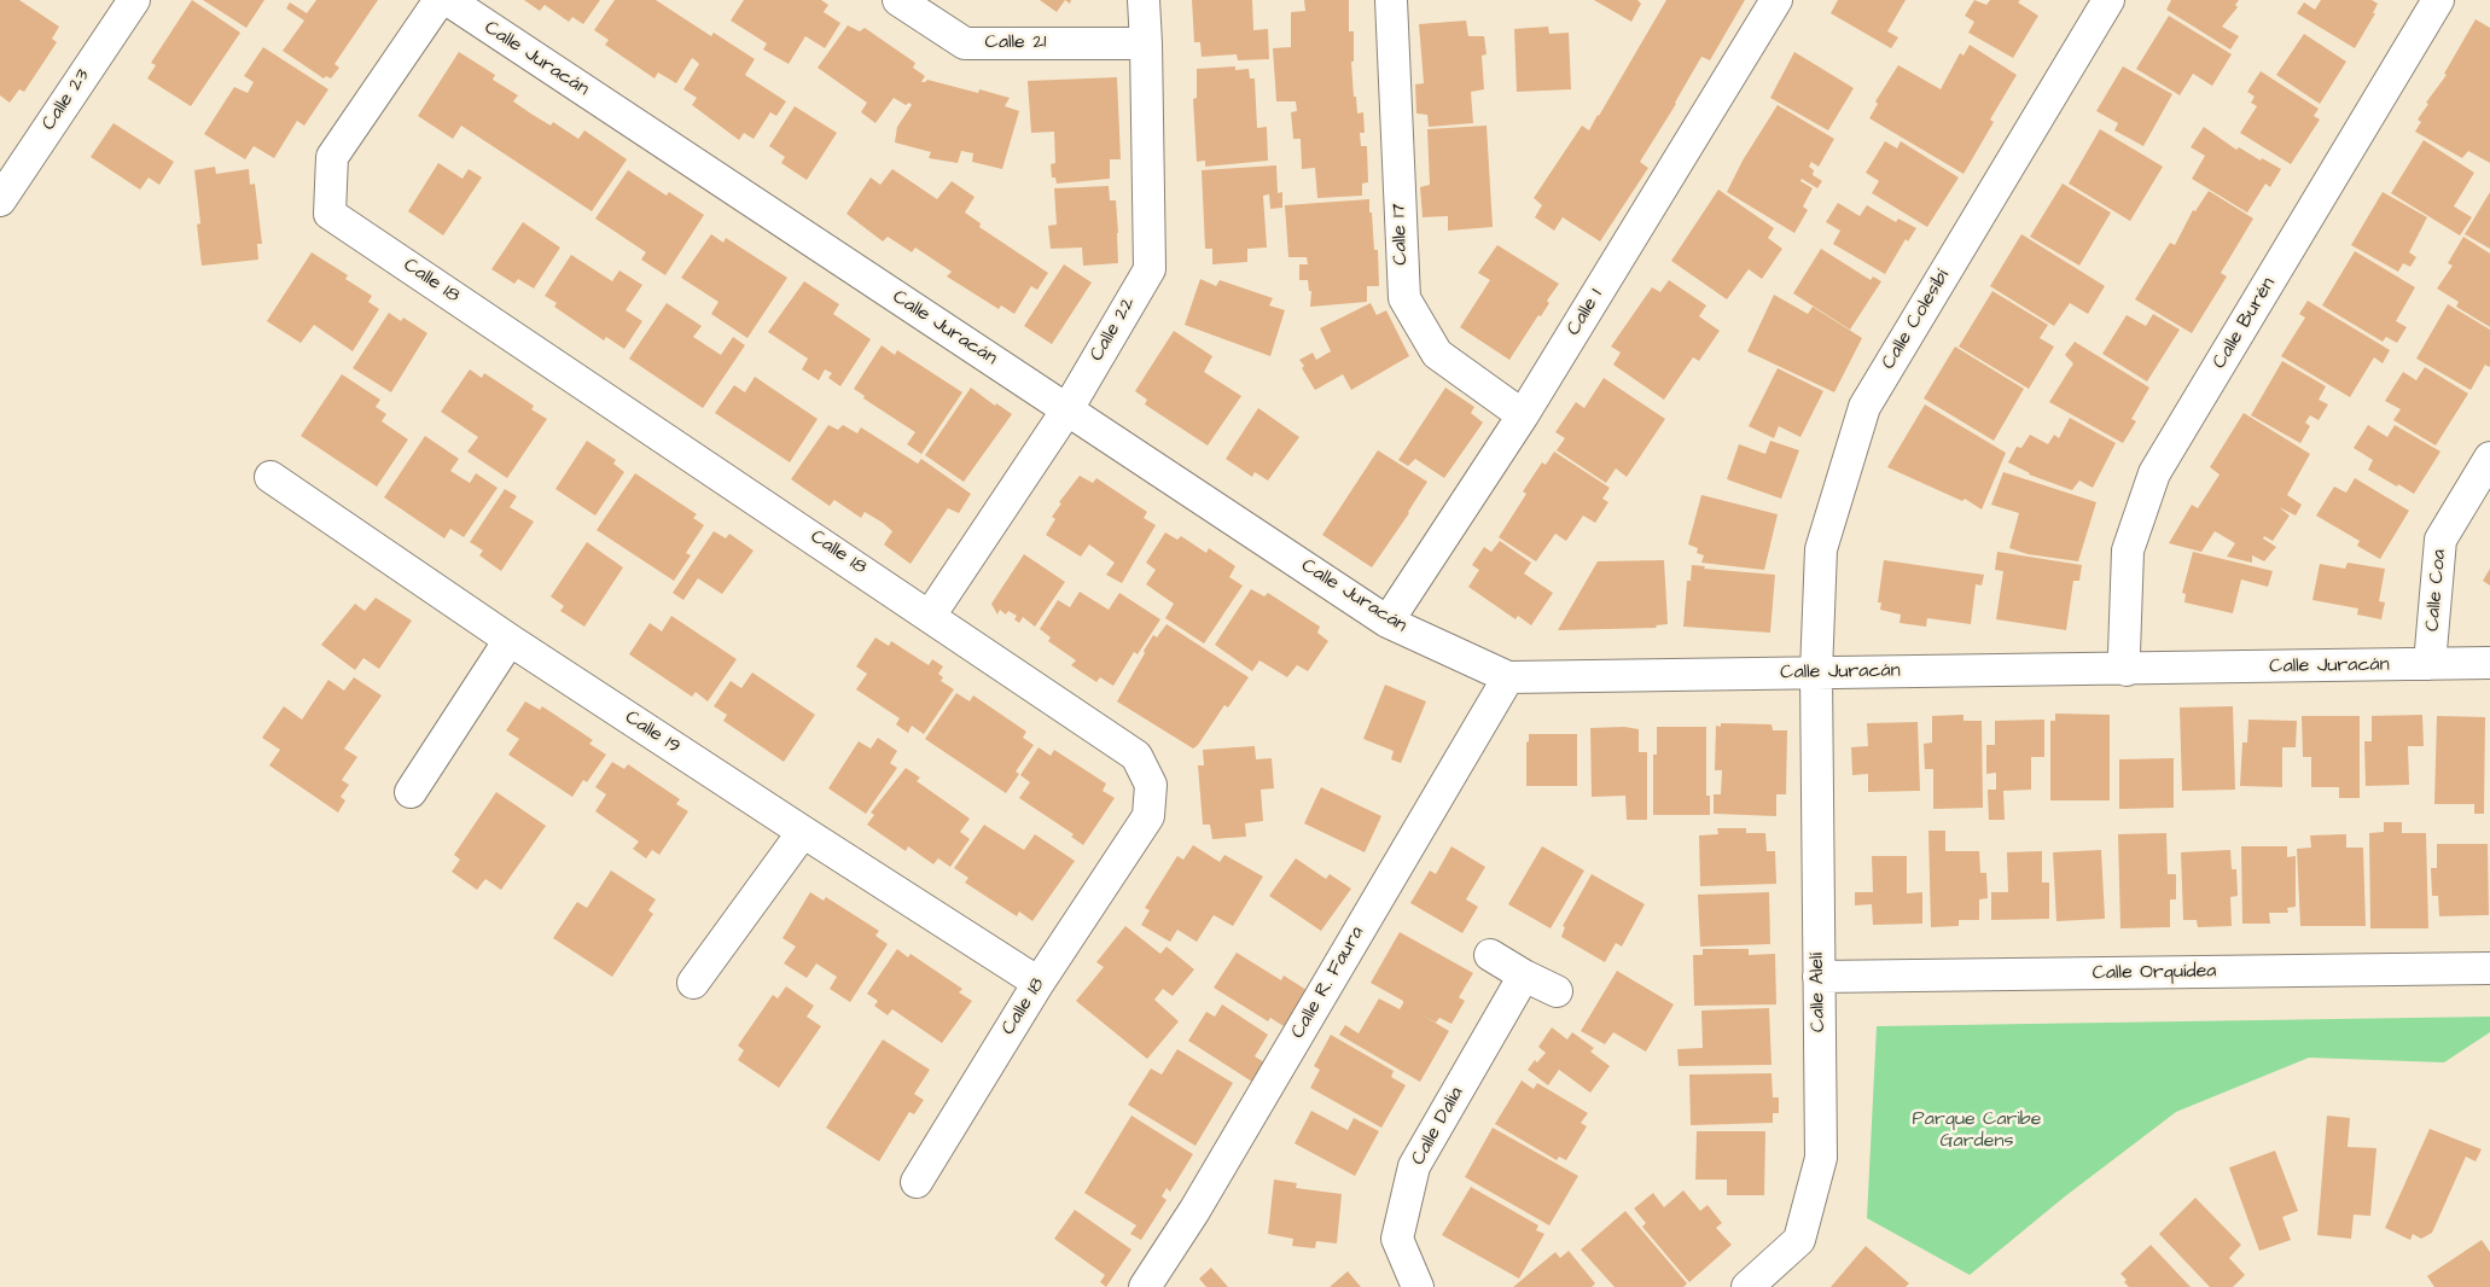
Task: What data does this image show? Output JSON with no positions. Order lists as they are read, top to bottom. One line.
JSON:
{"streets":{"street":["Calle 21","Calle Juracán","Calle 23","Calle 17","Calle 18","Calle 1","Calle Colesibí","Calle Burén","Calle 22","Calle Coa","Calle 19","Calle Orquídea","Calle R. Faura","Calle Alelí","Calle Dalia"]},"crossings":[["Calle 21","Calle 22"],["Calle Juracán","Calle 1"],["Calle Juracán","Calle Colesibí"],["Calle Juracán","Calle Burén"],["Calle Juracán","Calle 22"],["Calle Juracán","Calle Coa"],["Calle Juracán","Calle R. Faura"],["Calle Juracán","Calle Alelí"],["Calle 17","Calle 1"],["Calle 18","Calle 22"],["Calle 18","Calle 19"],["Calle Colesibí","Calle Alelí"],["Calle Orquídea","Calle Alelí"]],"parks":["Parque Caribe Gardens"]}
